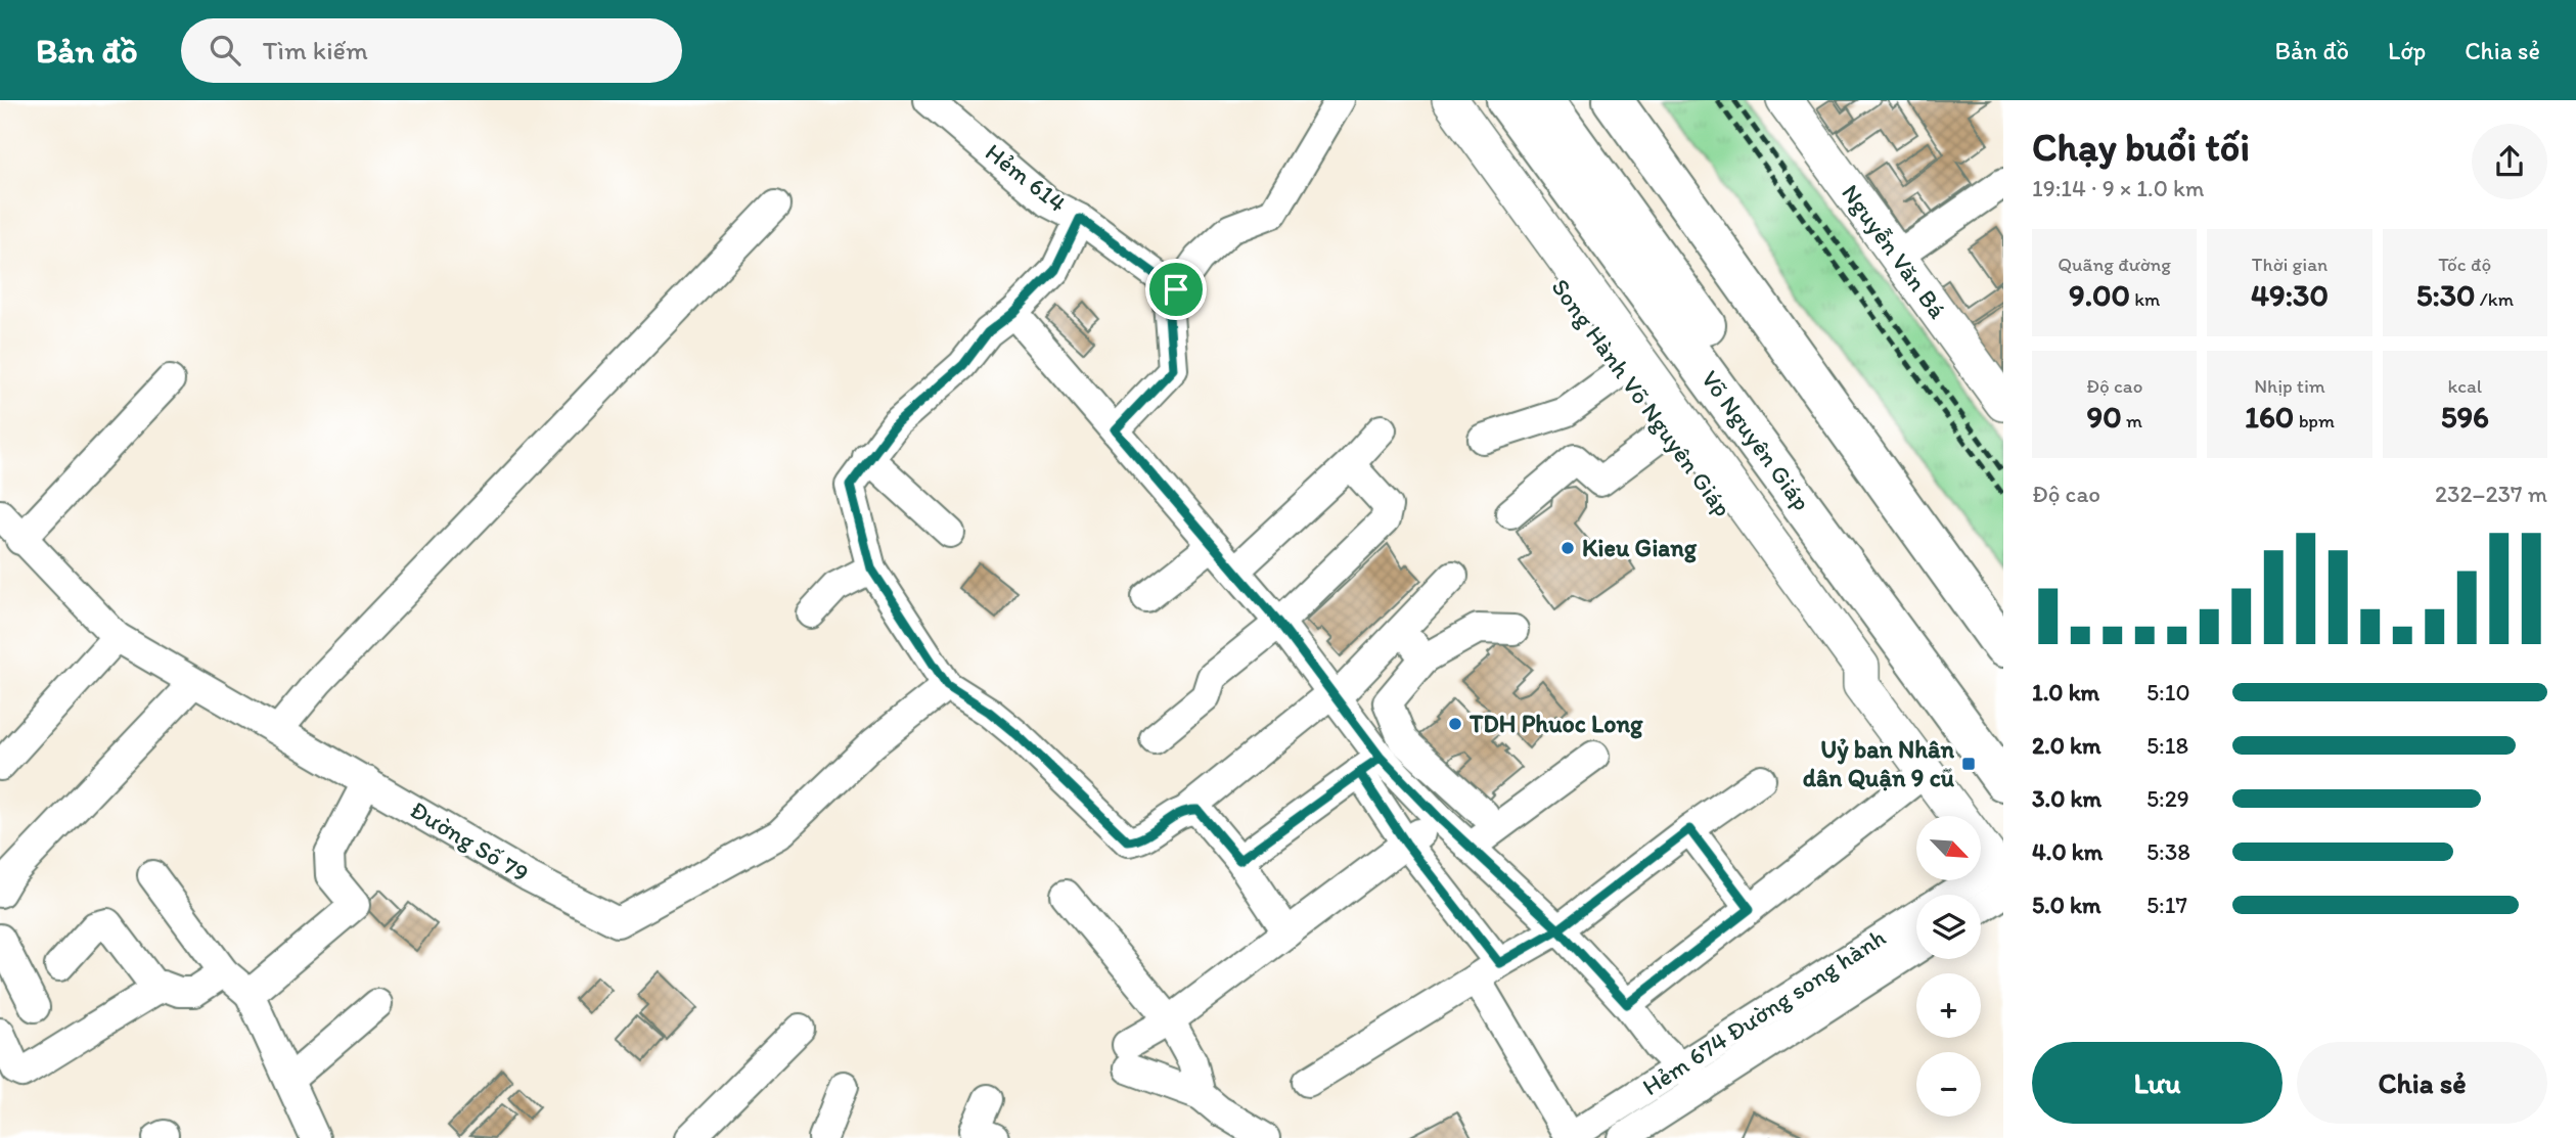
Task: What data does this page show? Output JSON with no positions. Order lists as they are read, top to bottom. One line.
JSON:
{"streets":{"highway":["Võ Nguyên Giáp"],"main road":["Nguyễn Văn Bá","Song Hành Võ Nguyên Giáp"],"street":["Hẻm 614","Đường Số 79","Hẻm 674 Đường song hành"]},"crossings":[["Song Hành Võ Nguyên Giáp","Hẻm 674 Đường song hành"]],"places":{"other":["Kieu Giang","TDH Phuoc Long"],"transit":["Uỷ ban Nhân dân Quận 9 cũ"]},"north":"bottom right","page":{"header":"Bản đồ","search":"Tìm kiếm","nav":["Bản đồ","Lớp","Chia sẻ"],"heading":["Chạy buổi tối","19:14 · 9 × 1.0 km"],"stats":[["Quãng đường","9.00 km"],["Thời gian","49:30"],["Tốc độ","5:30 /km"],["Độ cao","90 m"],["Nhịp tim","160 bpm"],["kcal","596"]],"chart":["Độ cao","232–237 m"],"list":[{"name":"1.0 km","note":"5:10"},{"name":"2.0 km","note":"5:18"},{"name":"3.0 km","note":"5:29"},{"name":"4.0 km","note":"5:38"},{"name":"5.0 km","note":"5:17"}],"map_buttons":["+","−"],"buttons":["Lưu","Chia sẻ"]}}
